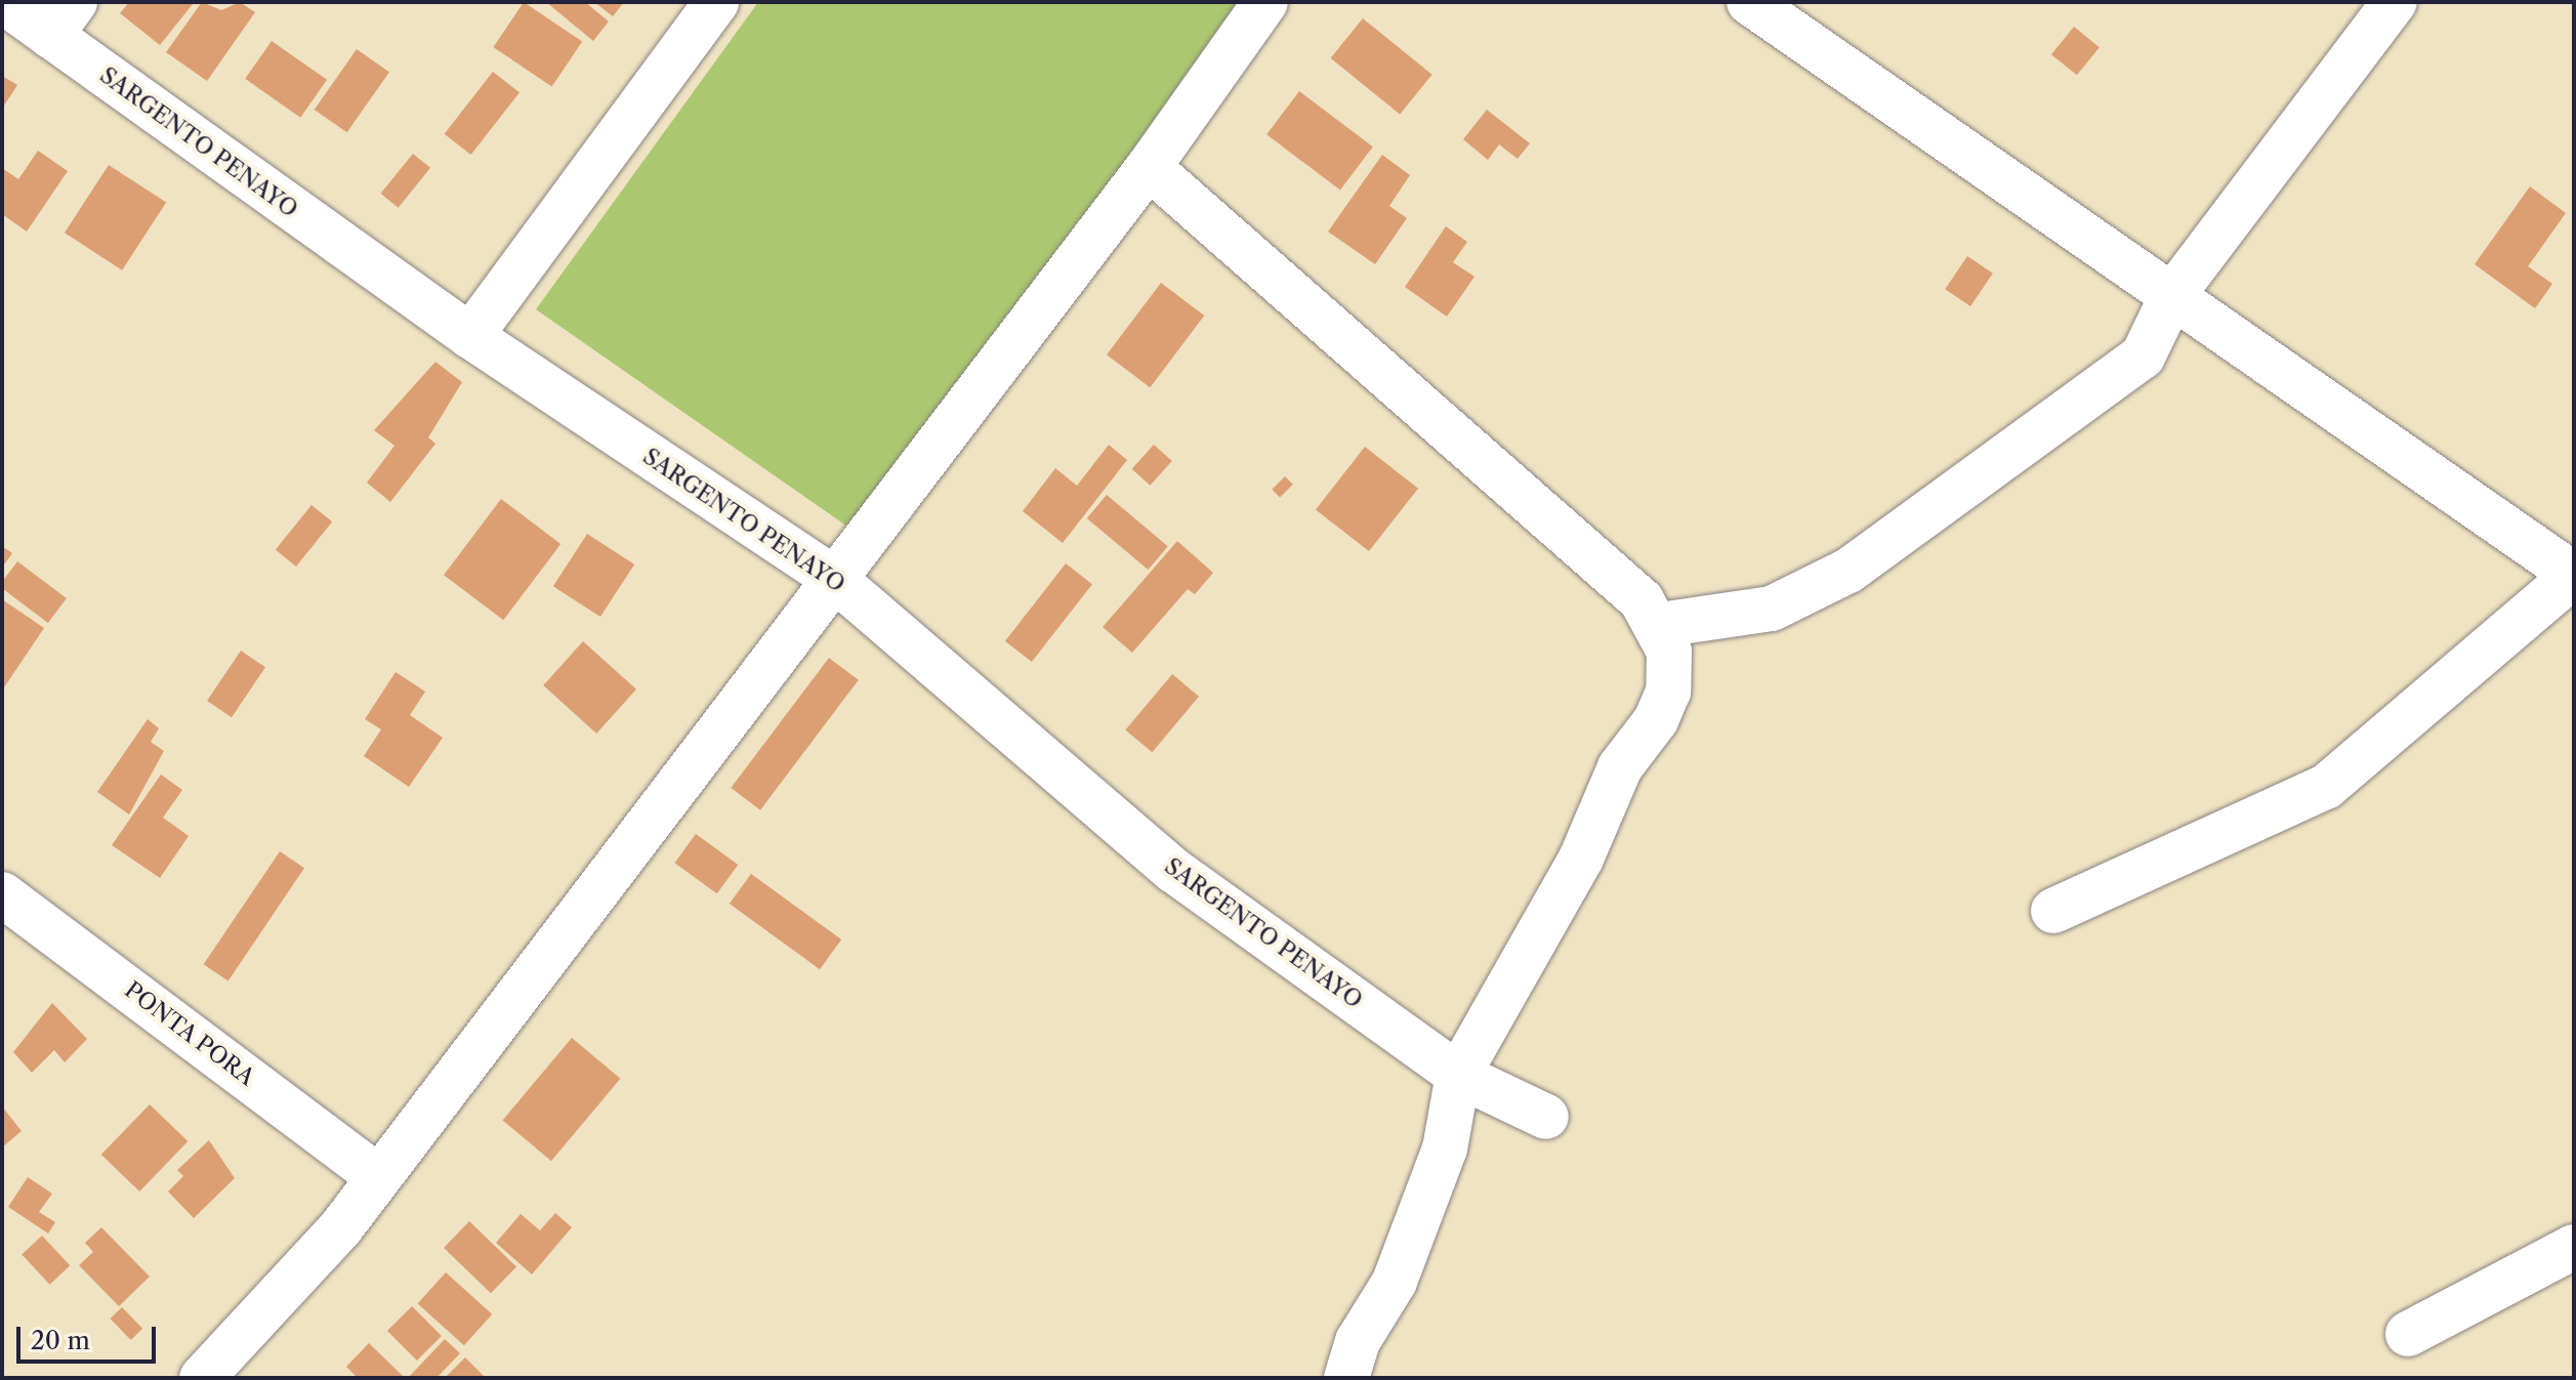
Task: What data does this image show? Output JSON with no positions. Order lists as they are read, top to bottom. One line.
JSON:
{"streets":{"street":["SARGENTO PENAYO","PONTA PORA"]},"scale_bar":"20 m"}
